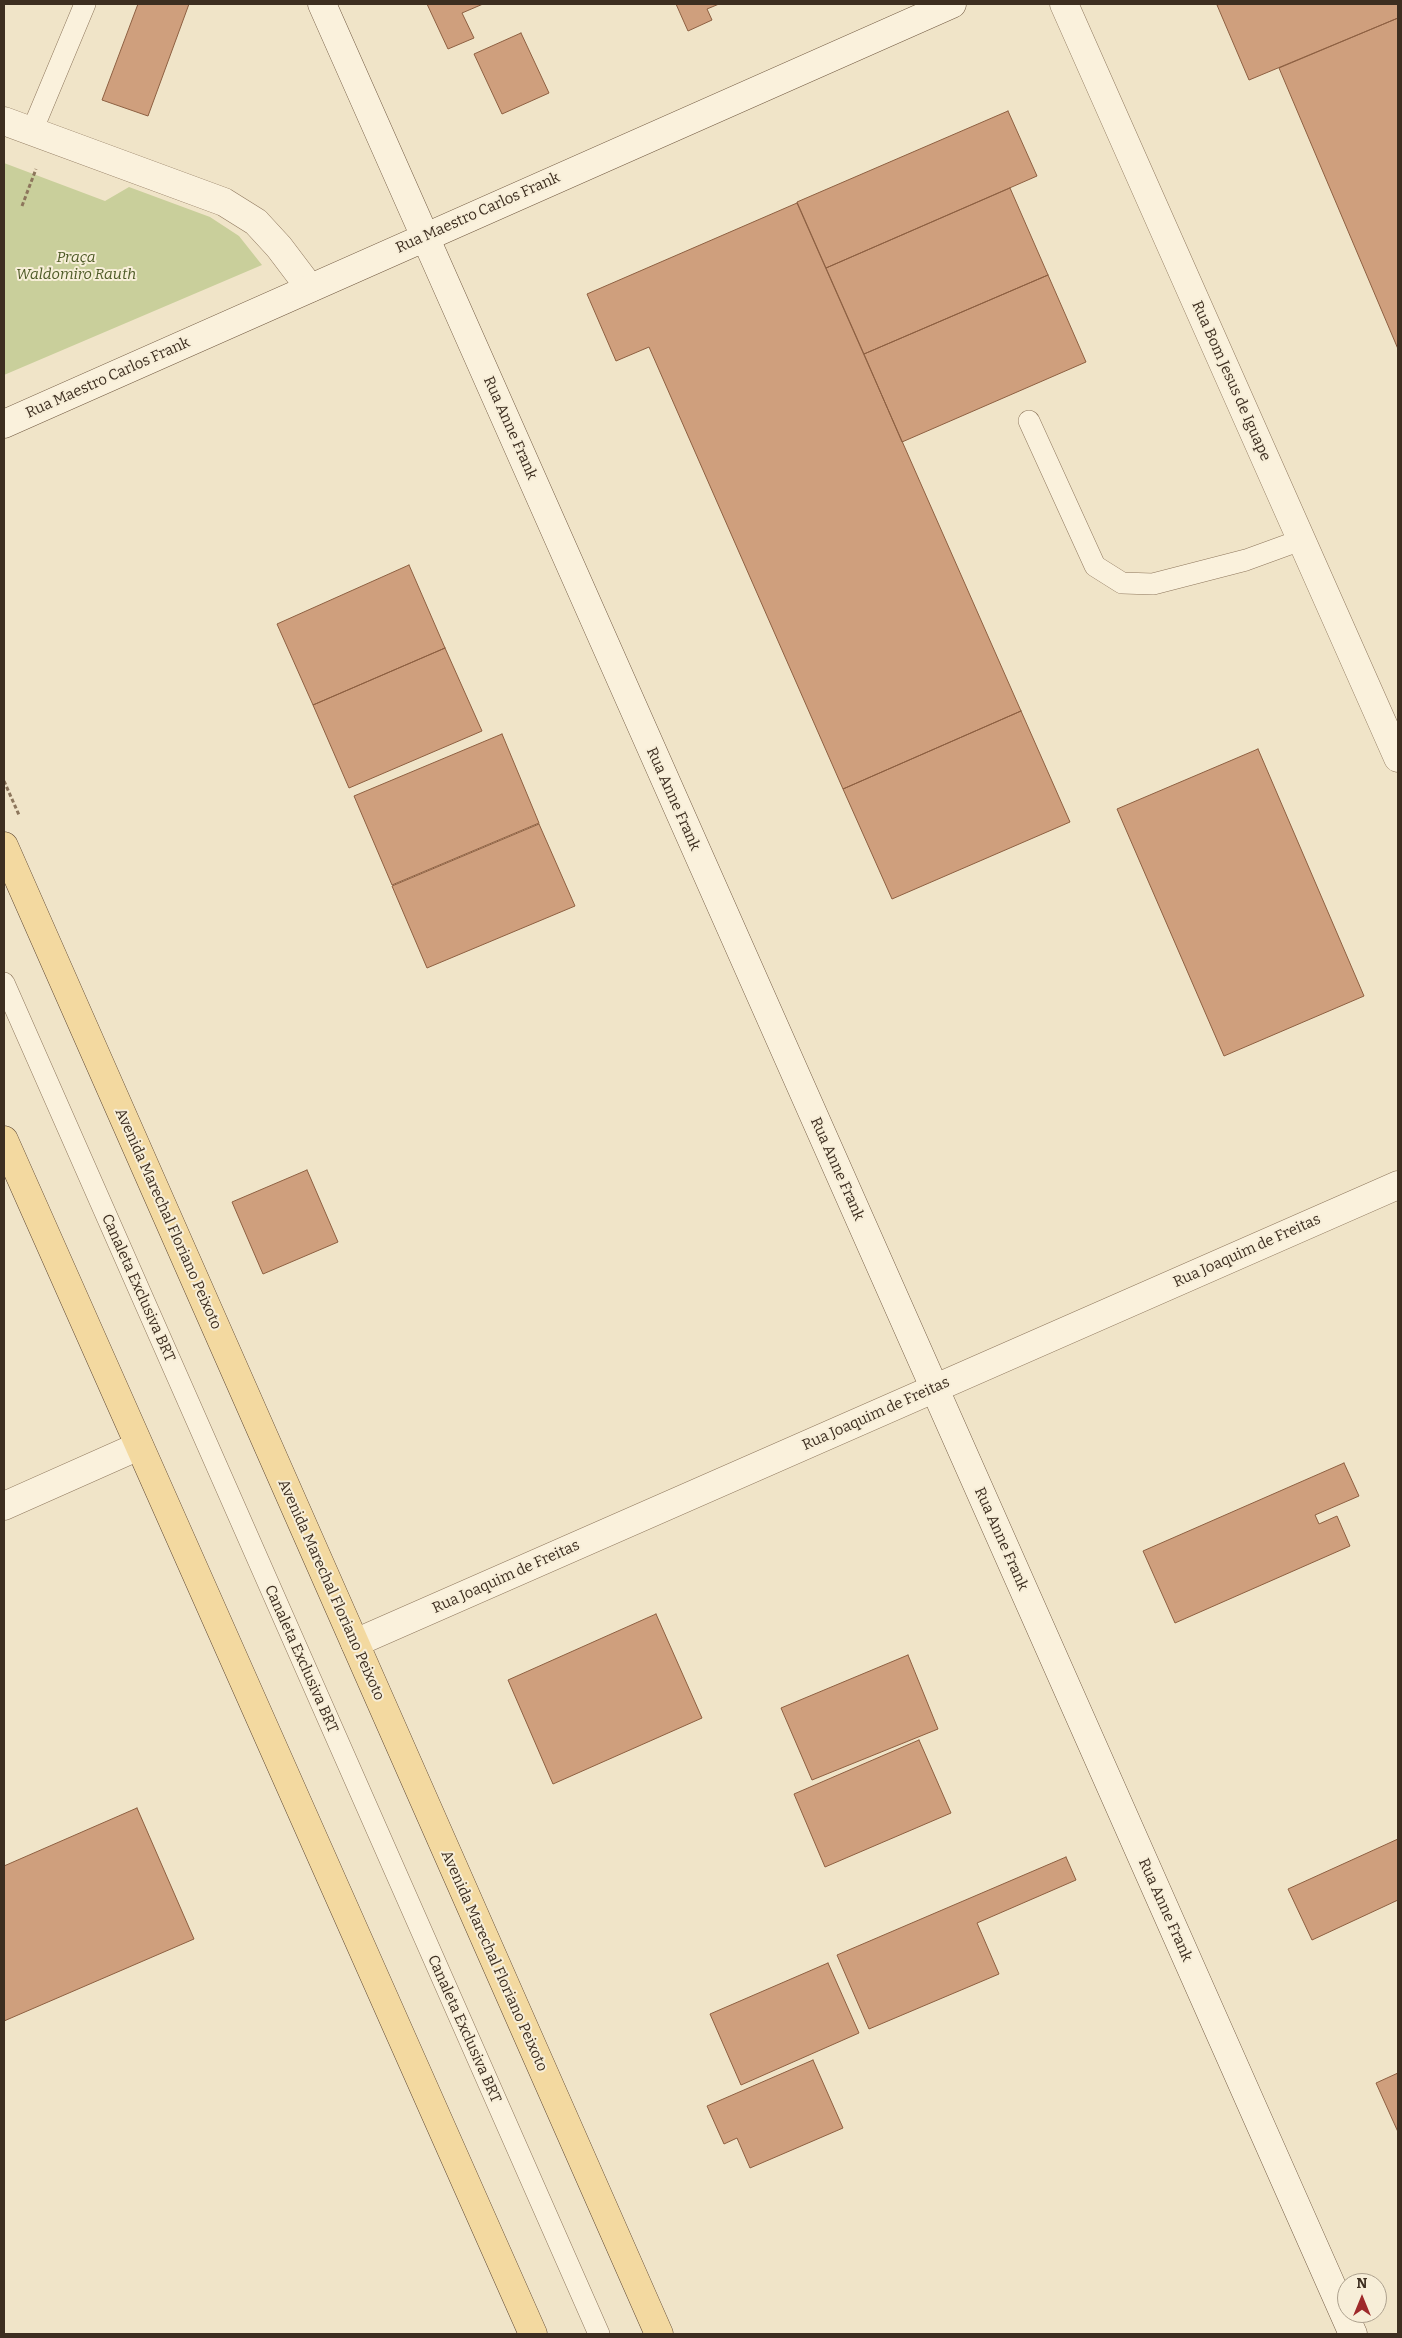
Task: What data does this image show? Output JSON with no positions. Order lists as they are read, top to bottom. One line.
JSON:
{"streets":{"main road":["Avenida Marechal Floriano Peixoto"],"street":["Rua Maestro Carlos Frank","Rua Bom Jesus de Iguape","Rua Anne Frank","Rua Joaquim de Freitas"],"lane":["Canaleta Exclusiva BRT"]},"crossings":[["Rua Maestro Carlos Frank","Rua Anne Frank"],["Rua Anne Frank","Rua Joaquim de Freitas"],["Avenida Marechal Floriano Peixoto","Rua Joaquim de Freitas"]],"parks":["Praça Waldomiro Rauth"],"north":"top"}
